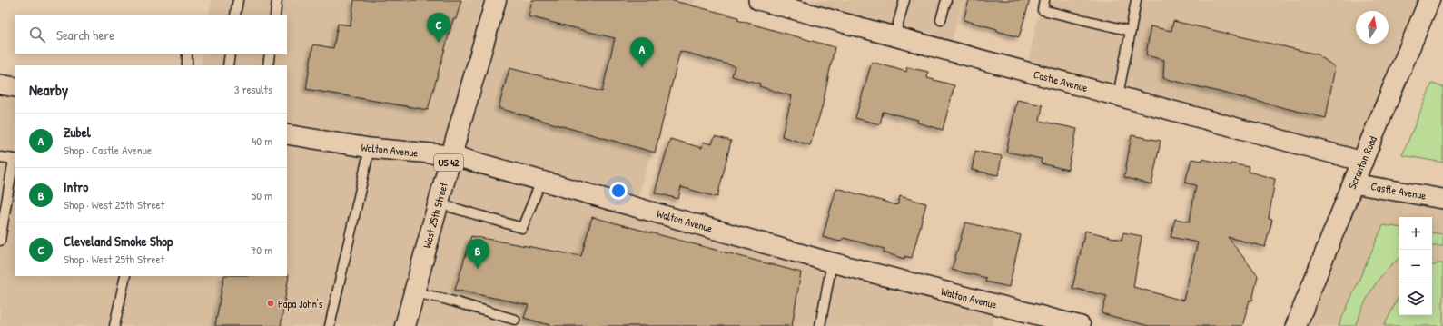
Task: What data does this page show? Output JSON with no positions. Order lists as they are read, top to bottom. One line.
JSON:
{"streets":{"street":["Castle Avenue","Walton Avenue","US 42","Scranton Road","West 25th Street"]},"crossings":[["Castle Avenue","Scranton Road"],["Walton Avenue","West 25th Street"]],"places":["Papa John's"],"north":"top","page":{"pins":["C","A","B"],"search":"Search here","heading":["Nearby","3 results"],"list":[{"mark":"A","name":"Zubel","note":"Shop · Castle Avenue","value":"40 m"},{"mark":"B","name":"Intro","note":"Shop · West 25th Street","value":"50 m"},{"mark":"C","name":"Cleveland Smoke Shop","note":"Shop · West 25th Street","value":"70 m"}],"map_buttons":["+","−"]}}
